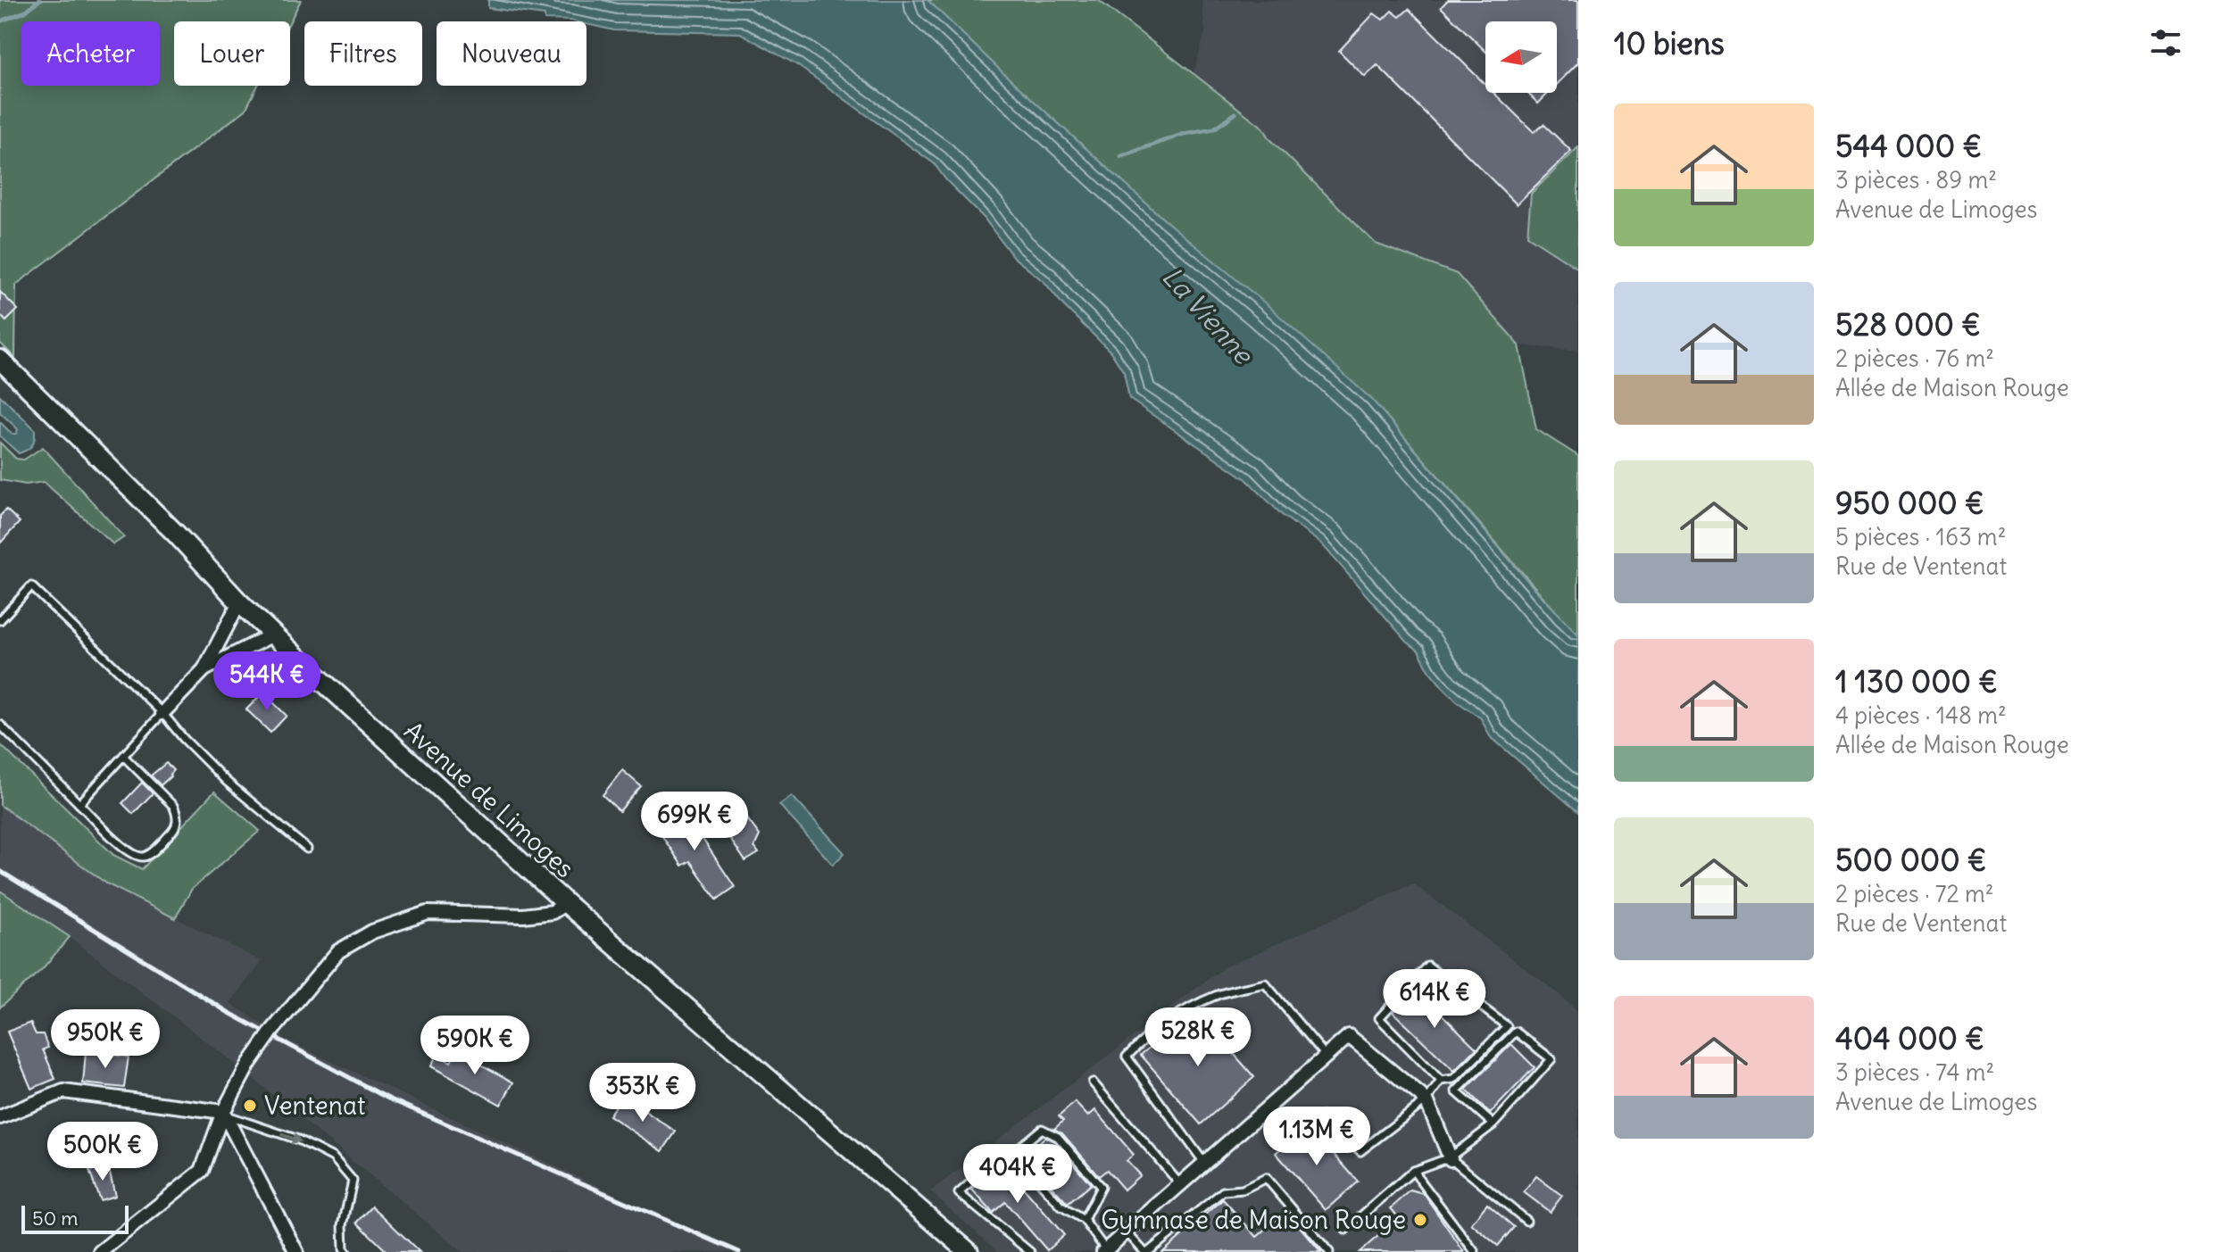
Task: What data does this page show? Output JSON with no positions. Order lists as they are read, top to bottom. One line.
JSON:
{"streets":{"main road":["Avenue de Limoges"]},"water":["La Vienne"],"places":["Ventenat","Gymnase de Maison Rouge"],"scale_bar":"50 m","north":"left","page":{"heading":"10 biens","chip":["Acheter","Louer","Filtres","Nouveau"],"list":[{"name":"544 000 €","note":"3 pièces · 89 m² · Avenue de Limoges"},{"name":"528 000 €","note":"2 pièces · 76 m² · Allée de Maison Rouge"},{"name":"950 000 €","note":"5 pièces · 163 m² · Rue de Ventenat"},{"name":"1 130 000 €","note":"4 pièces · 148 m² · Allée de Maison Rouge"},{"name":"500 000 €","note":"2 pièces · 72 m² · Rue de Ventenat"},{"name":"404 000 €","note":"3 pièces · 74 m² · Avenue de Limoges"}],"price":["544K €","699K €","614K €","528K €","950K €","590K €","353K €","1.13M €","500K €","404K €"],"scale":"50 m"}}
